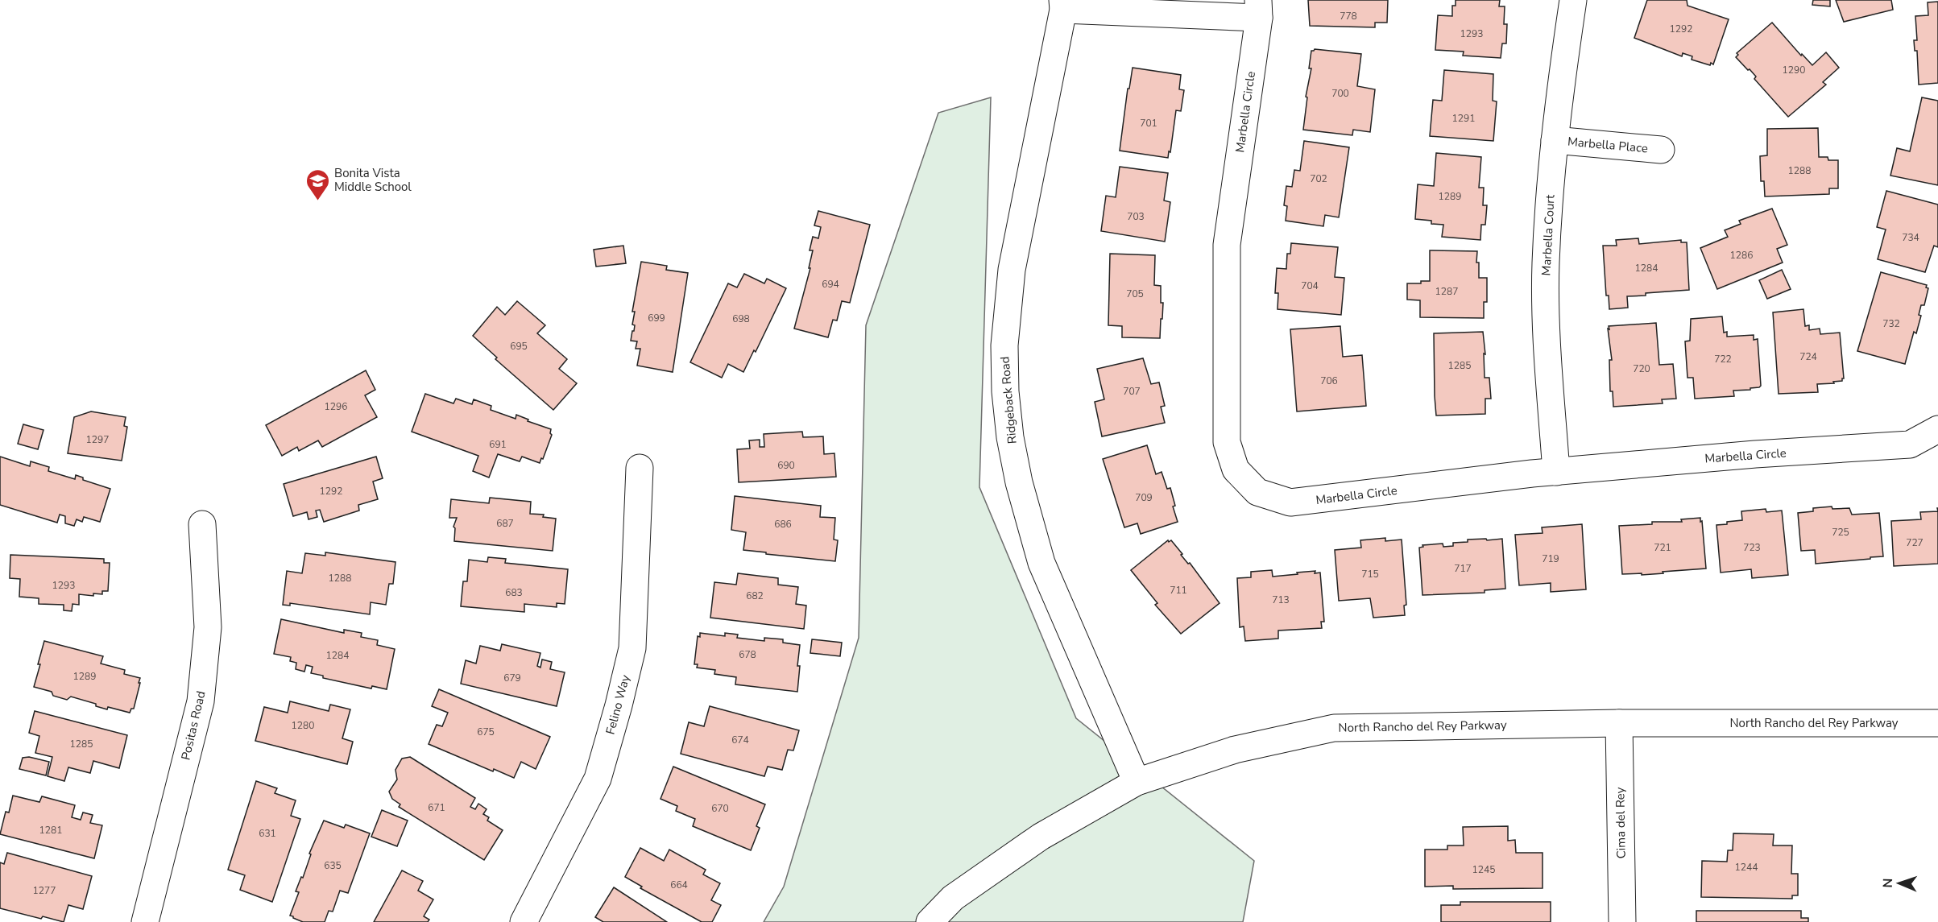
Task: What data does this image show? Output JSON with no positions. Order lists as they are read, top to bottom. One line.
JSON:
{"streets":{"street":["Marbella Circle","Marbella Place","Marbella Court","Ridgeback Road","Felino Way","North Rancho del Rey Parkway","Positas Road","Cima del Rey"]},"crossings":[["Marbella Circle","Marbella Court"],["Marbella Circle","Ridgeback Road"],["Marbella Place","Marbella Court"],["Ridgeback Road","North Rancho del Rey Parkway"],["North Rancho del Rey Parkway","Cima del Rey"]],"places":{"school or university":["Bonita Vista Middle School"]},"house_numbers":["778","1292","1293","1290","700","1291","701","1288","702","1289","703","734","1286","1284","694","704","1287","705","699","698","732","695","724","722","1285","720","706","707","1296","1297","691","690","1292","709","687","686","725","727","721","723","719","717","715","1288","1293","711","683","682","713","678","1284","1289","679","1280","675","674","1285","671","670","1281","631","635","1244","1245","664","1277"],"north":"left"}
